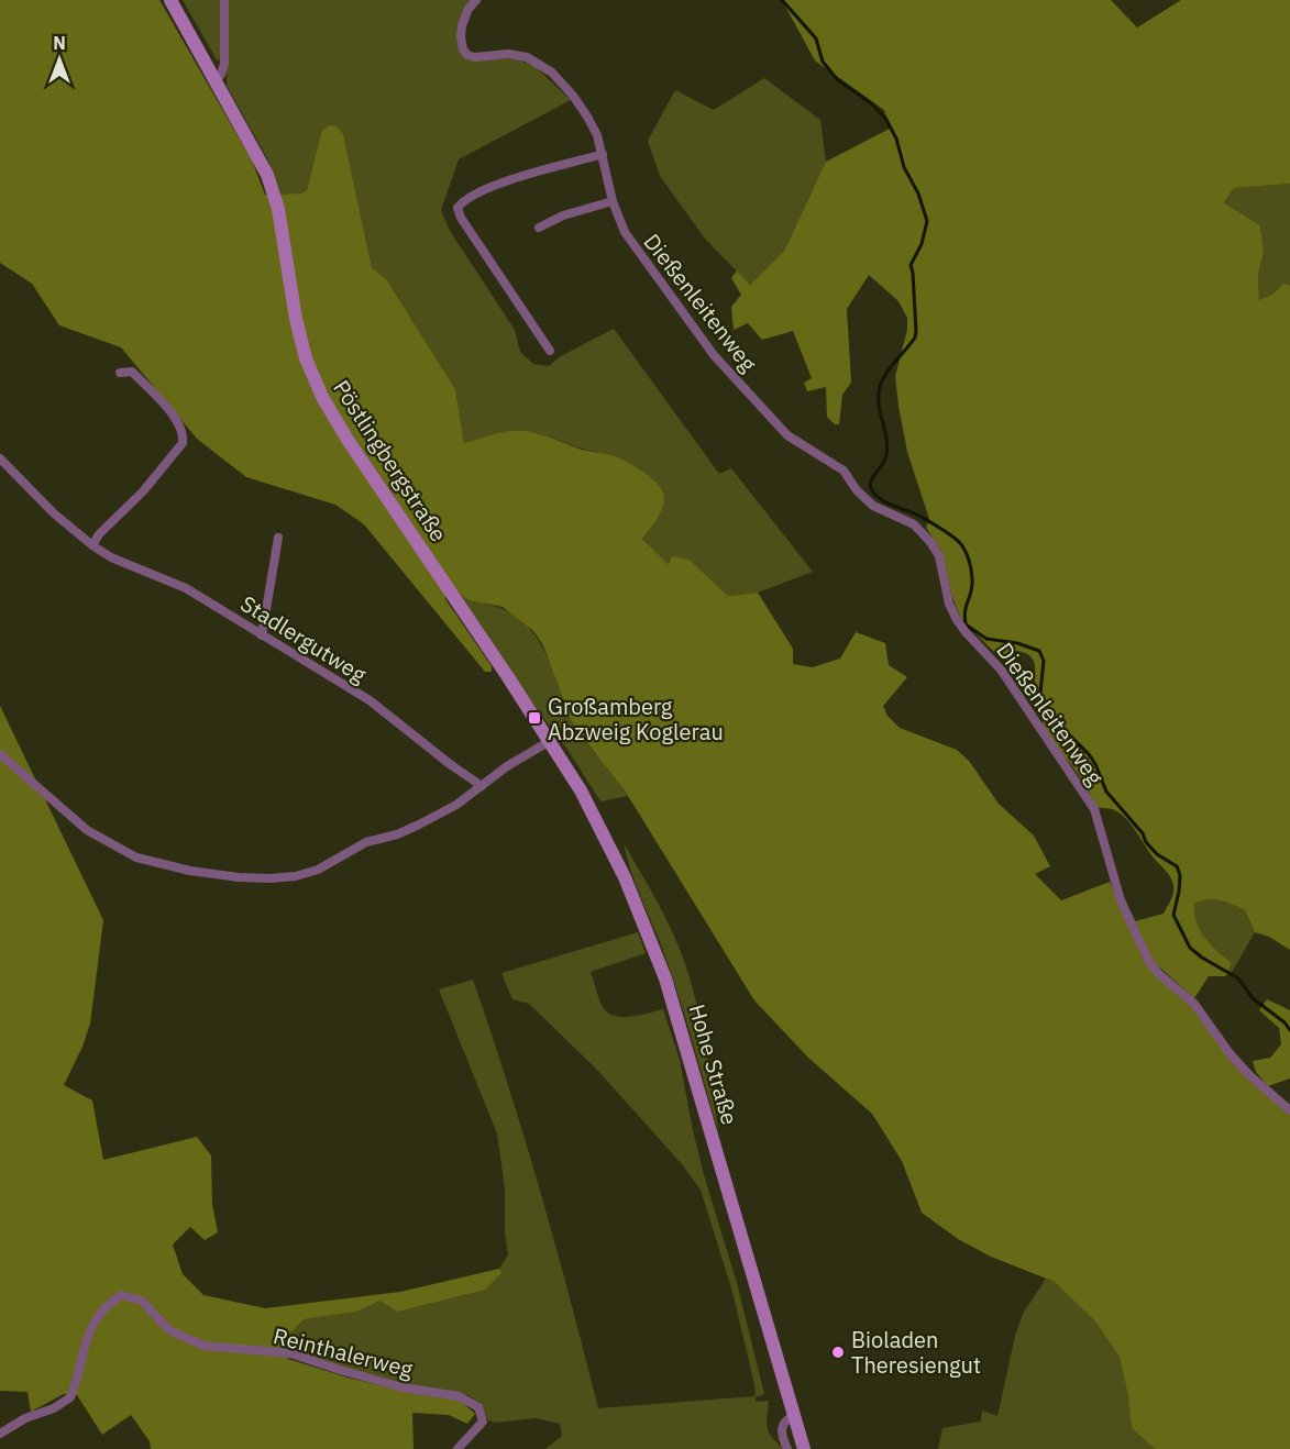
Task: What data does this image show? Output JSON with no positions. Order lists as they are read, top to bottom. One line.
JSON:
{"streets":{"main road":["Pöstlingbergstraße","Hohe Straße"],"street":["Dießenleitenweg","Stadlergutweg","Reinthalerweg"]},"crossings":[["Pöstlingbergstraße","Hohe Straße"]],"places":{"transit":["Großamberg Abzweig Koglerau"],"other":["Bioladen Theresiengut"]},"north":"top"}
